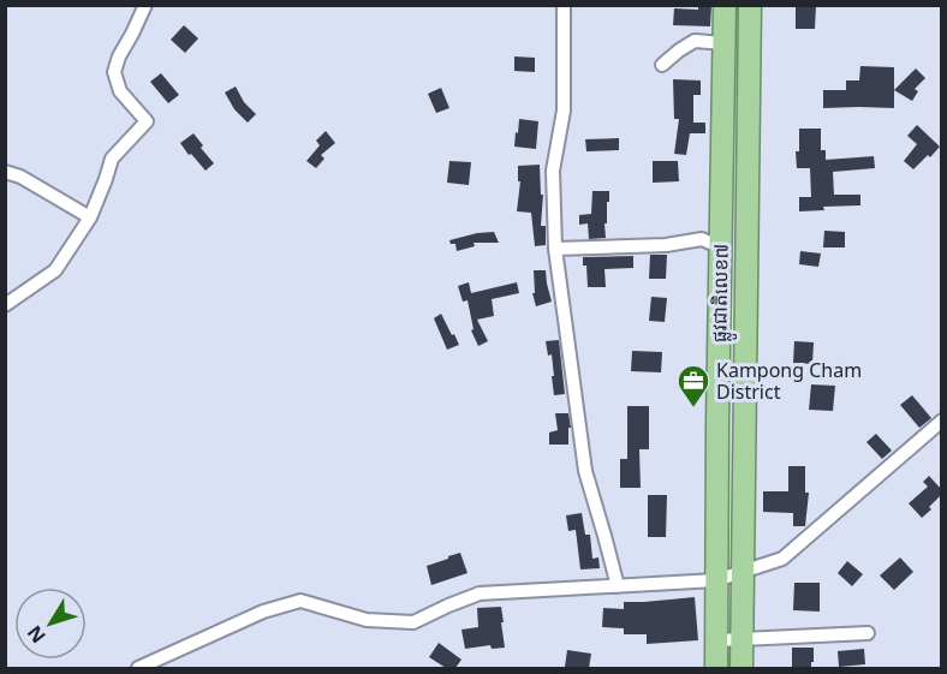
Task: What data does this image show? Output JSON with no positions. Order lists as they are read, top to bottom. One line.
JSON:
{"streets":{"highway":["ផ្លូវជាតិលេខ៧"]},"places":{"office":["Kampong Cham District"]},"north":"bottom left"}
